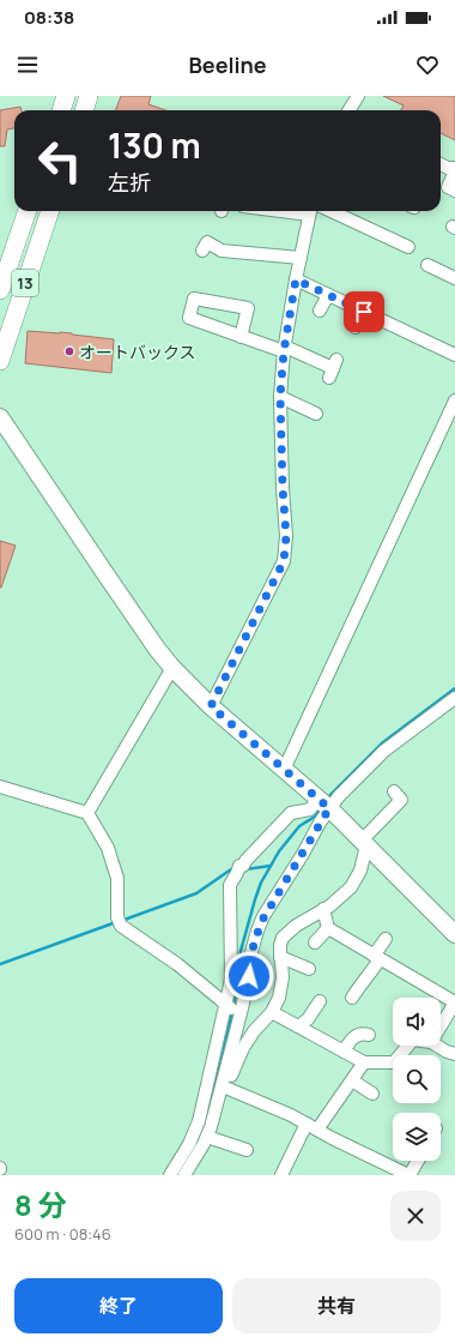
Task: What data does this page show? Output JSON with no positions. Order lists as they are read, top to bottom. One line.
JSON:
{"streets":{"main road":["13"]},"places":["オートバックス"],"page":{"status":"08:38","header":"Beeline","turn":["130 m","左折"],"heading":["8 分","600 m · 08:46"],"buttons":["終了","共有"]}}
